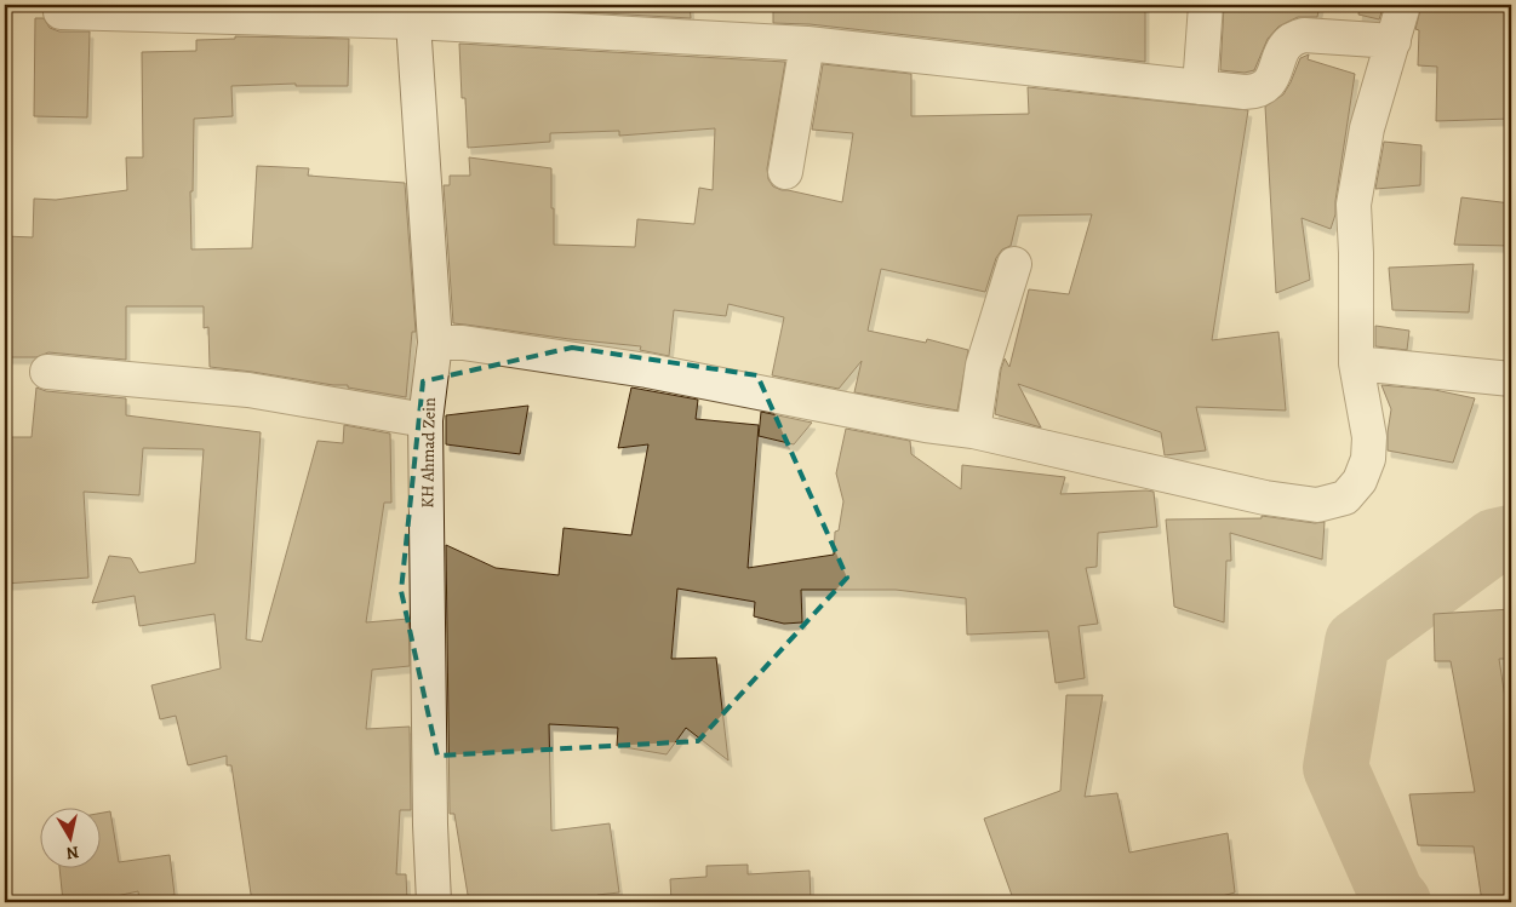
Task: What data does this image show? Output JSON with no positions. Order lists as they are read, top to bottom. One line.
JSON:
{"streets":{"street":["KH Ahmad Zein"]},"north":"bottom"}
